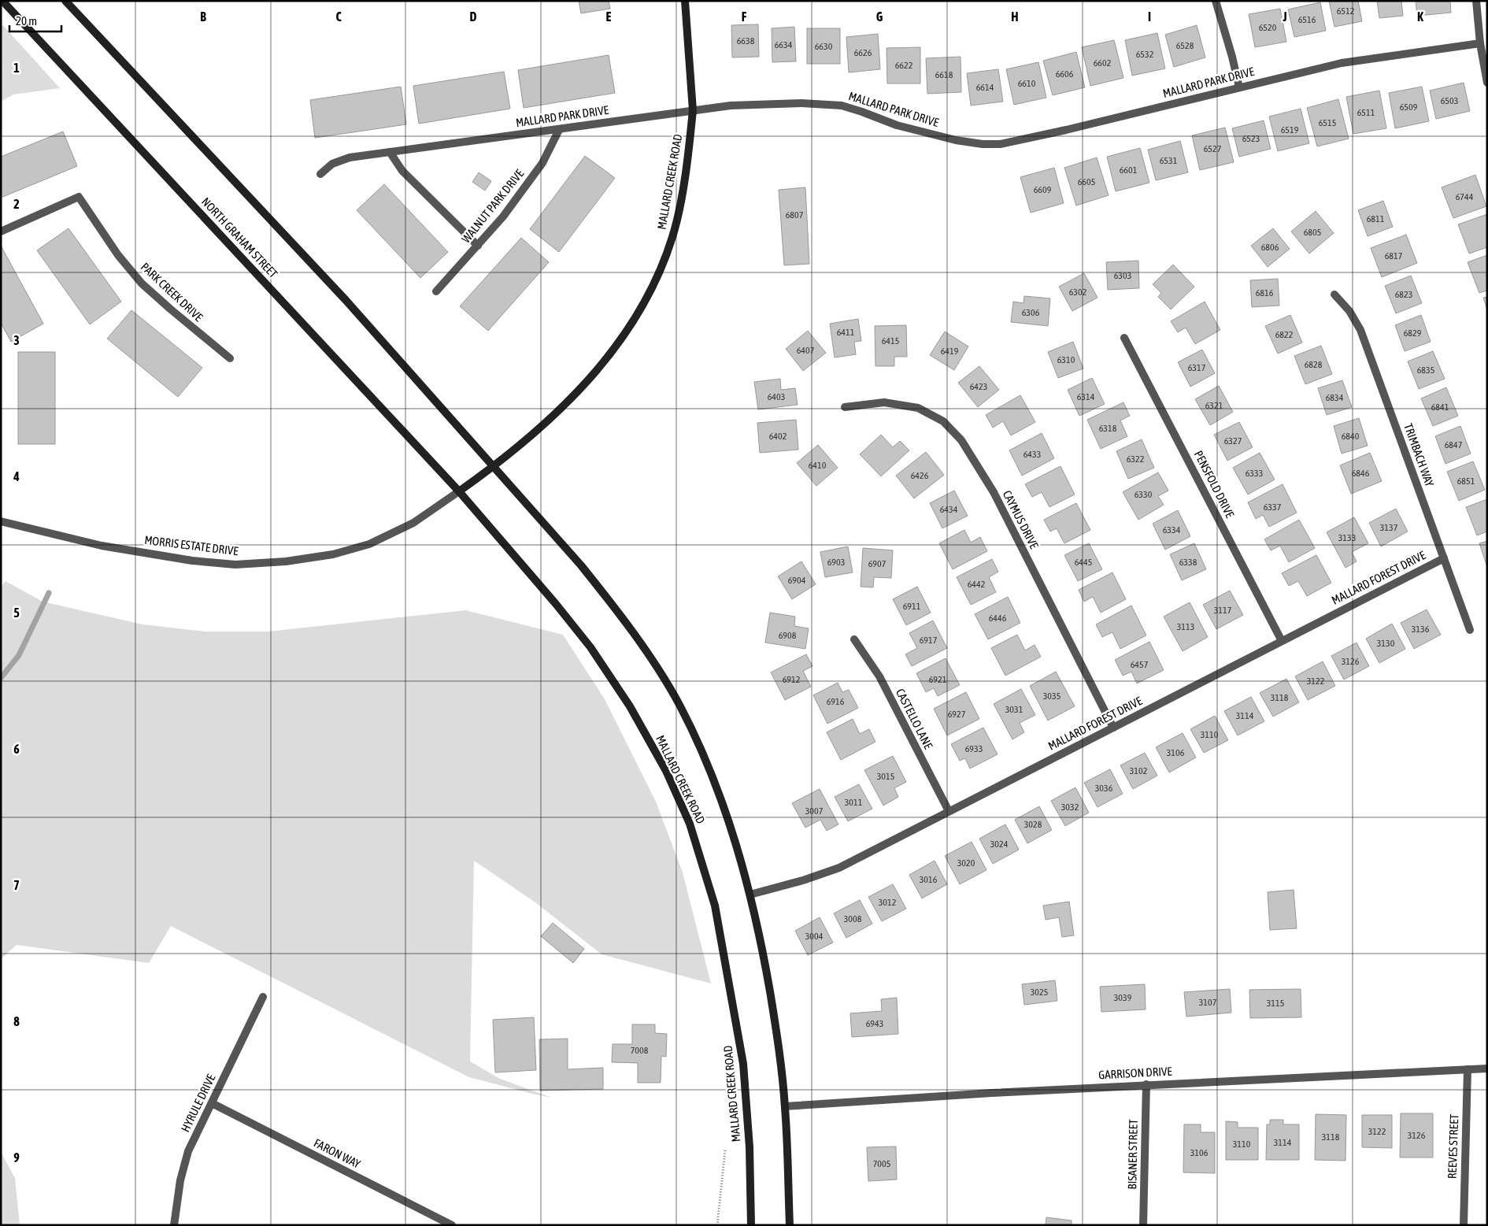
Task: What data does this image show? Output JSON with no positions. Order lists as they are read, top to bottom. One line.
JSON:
{"streets":{"main road":["MALLARD CREEK ROAD","NORTH GRAHAM STREET"],"street":["MALLARD PARK DRIVE","WALNUT PARK DRIVE","PARK CREEK DRIVE","TRIMBACH WAY","PENSFOLD DRIVE","CAYMUS DRIVE","MORRIS ESTATE DRIVE","MALLARD FOREST DRIVE","CASTELLO LANE","GARRISON DRIVE","HYRULE DRIVE","REEVES STREET","FARON WAY","BISANER STREET"]},"crossings":[["MALLARD PARK DRIVE","MALLARD CREEK ROAD"],["MALLARD PARK DRIVE","WALNUT PARK DRIVE"],["MALLARD CREEK ROAD","NORTH GRAHAM STREET"],["MALLARD CREEK ROAD","MORRIS ESTATE DRIVE"],["NORTH GRAHAM STREET","MORRIS ESTATE DRIVE"],["TRIMBACH WAY","MALLARD FOREST DRIVE"],["PENSFOLD DRIVE","MALLARD FOREST DRIVE"],["CAYMUS DRIVE","MALLARD FOREST DRIVE"],["MALLARD FOREST DRIVE","CASTELLO LANE"],["GARRISON DRIVE","REEVES STREET"],["GARRISON DRIVE","BISANER STREET"],["HYRULE DRIVE","FARON WAY"]],"house_numbers":["6512","6516","6520","6638","6634","6528","6630","6626","6532","6602","6622","6606","6618","6610","6614","6503","6509","6511","6515","6519","6523","6527","6531","6601","6605","6609","6744","6807","6811","6805","6806","6817","6303","6302","6816","6823","6306","6411","6829","6822","6415","6407","6419","6310","6828","6317","6835","6423","6403","6314","6834","6321","6841","6318","6402","6840","6327","6847","6433","6322","6410","6333","6846","6426","6851","6330","6337","6434","3137","6334","3133","6903","6445","6338","6907","6904","6442","6911","3117","6446","3113","3136","6908","6917","3130","3126","6457","6912","6921","3122","3035","3118","6916","3031","6927","3114","3110","6933","3106","3102","3015","3036","3011","3032","3007","3028","3024","3020","3016","3012","3008","3004","3025","3039","3107","3115","6943","7008","3122","3126","3118","3114","3110","3106","7005"],"scale_bar":"20 m","grid":{"columns":["B","C","D","E","F","G","H","I","J","K"],"rows":["1","2","3","4","5","6","7","8","9"]}}
